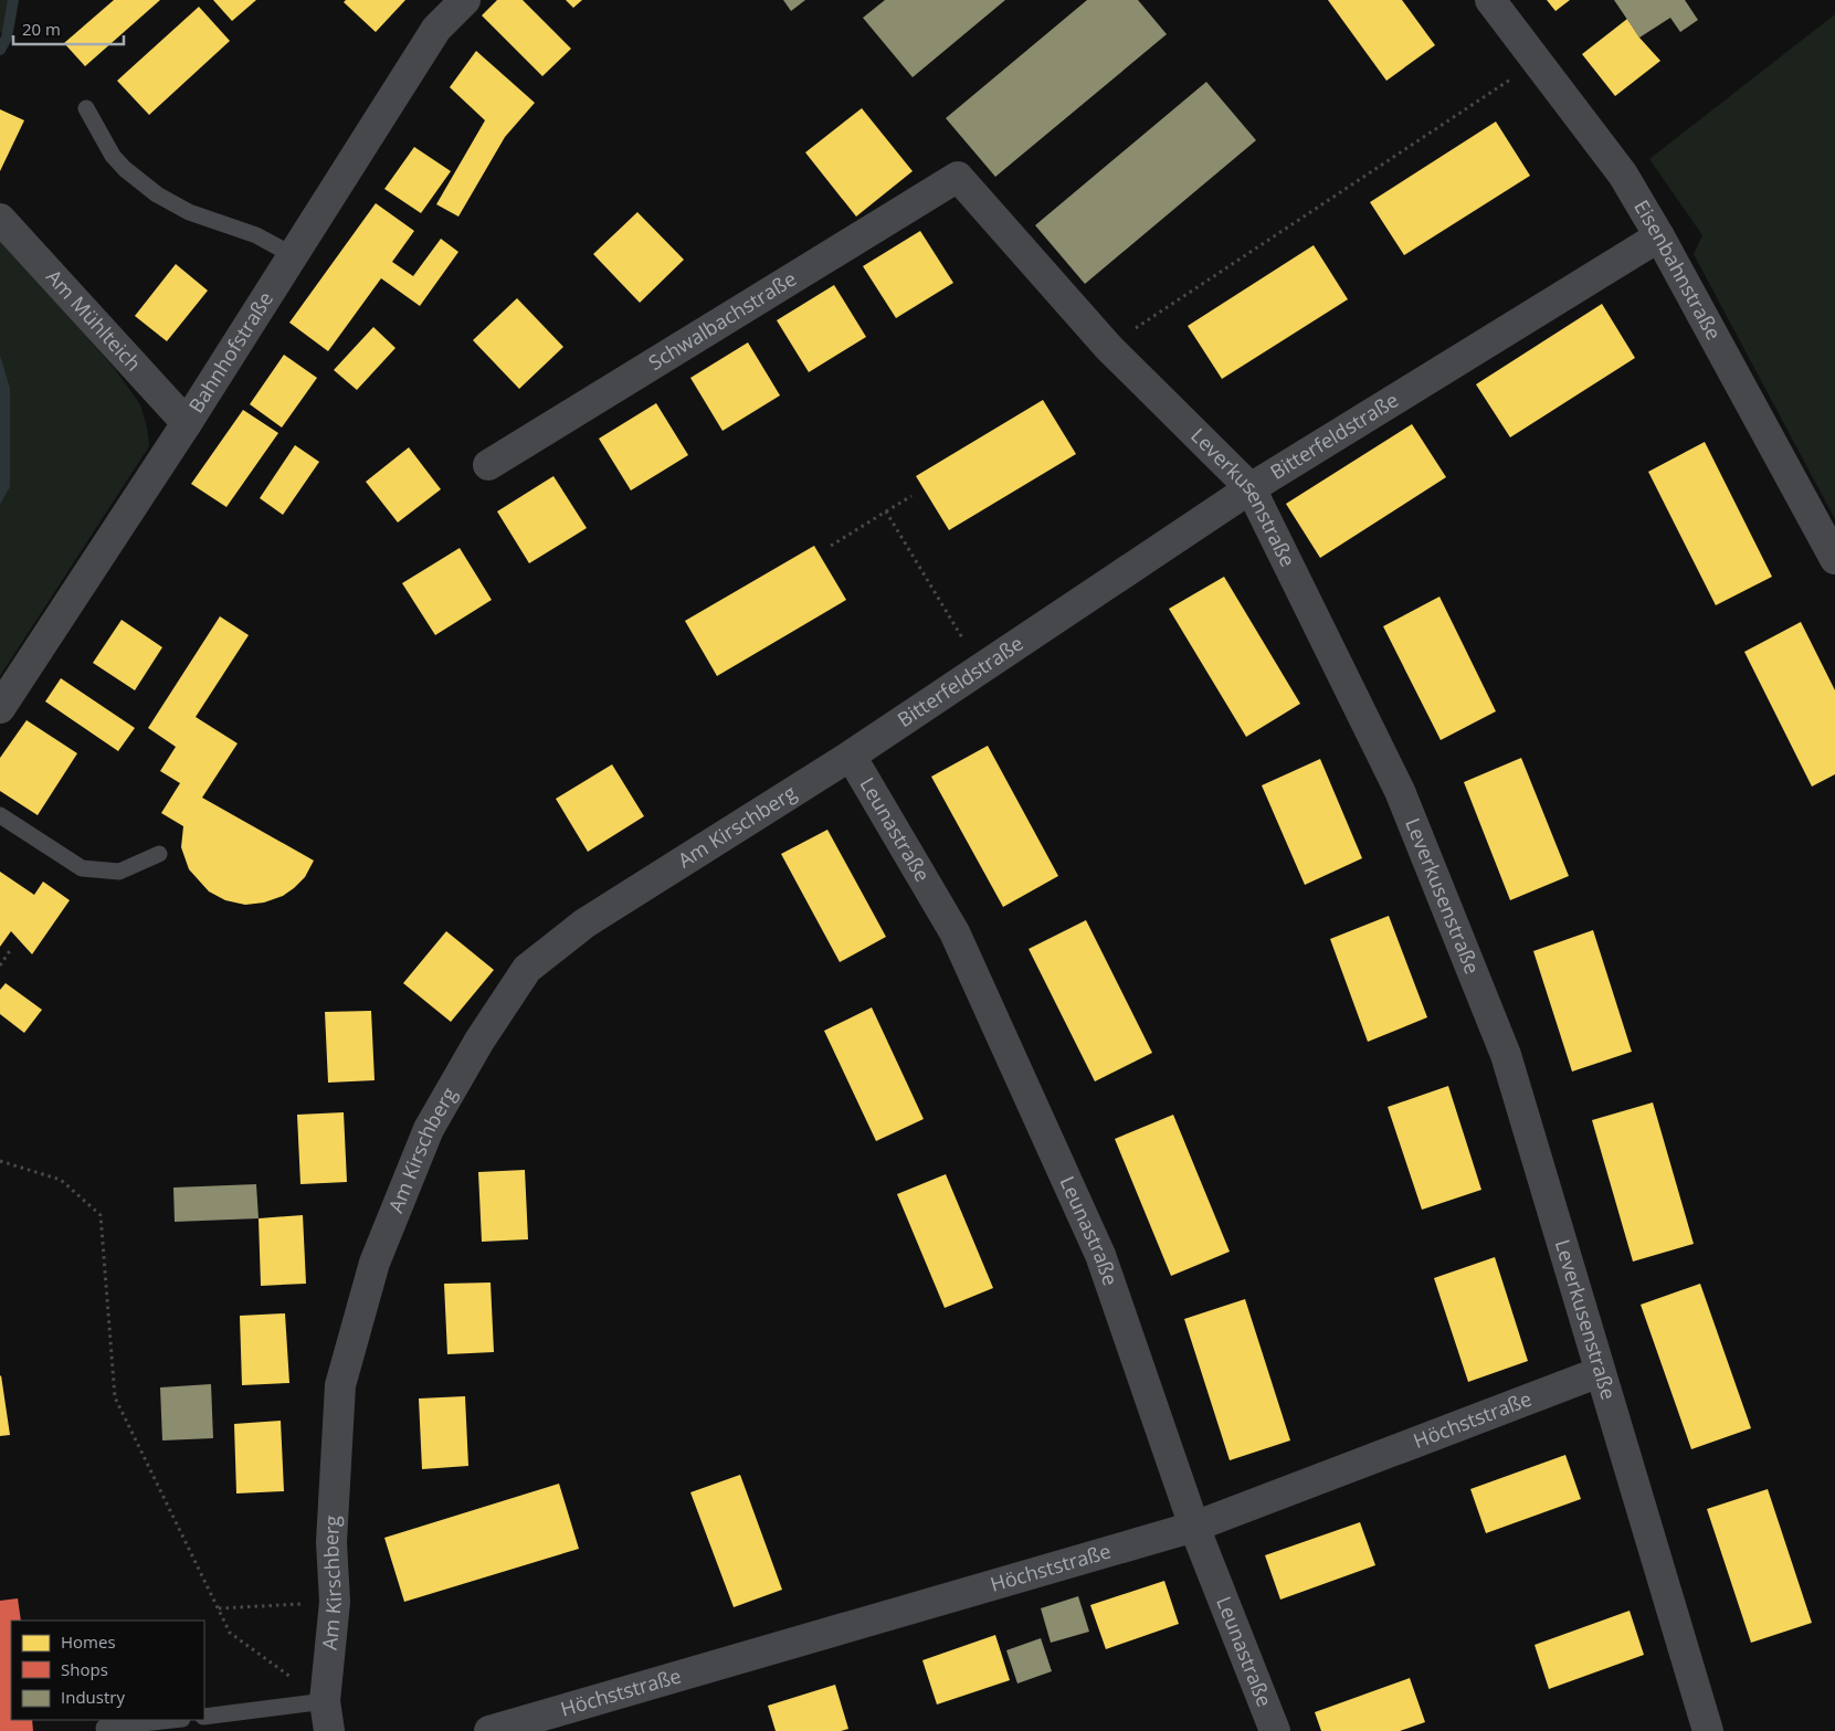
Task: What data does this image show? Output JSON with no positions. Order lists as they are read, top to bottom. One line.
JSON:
{"streets":{"street":["Eisenbahnstraße","Am Mühlteich","Schwalbachstraße","Bahnhofstraße","Bitterfeldstraße","Leverkusenstraße","Am Kirschberg","Leunastraße","Höchststraße"]},"crossings":[["Eisenbahnstraße","Bitterfeldstraße"],["Am Mühlteich","Bahnhofstraße"],["Schwalbachstraße","Leverkusenstraße"],["Bitterfeldstraße","Leverkusenstraße"],["Bitterfeldstraße","Am Kirschberg"],["Bitterfeldstraße","Leunastraße"],["Leverkusenstraße","Höchststraße"],["Am Kirschberg","Leunastraße"],["Leunastraße","Höchststraße"]],"legend":["Homes","Shops","Industry"],"scale_bar":"20 m"}
